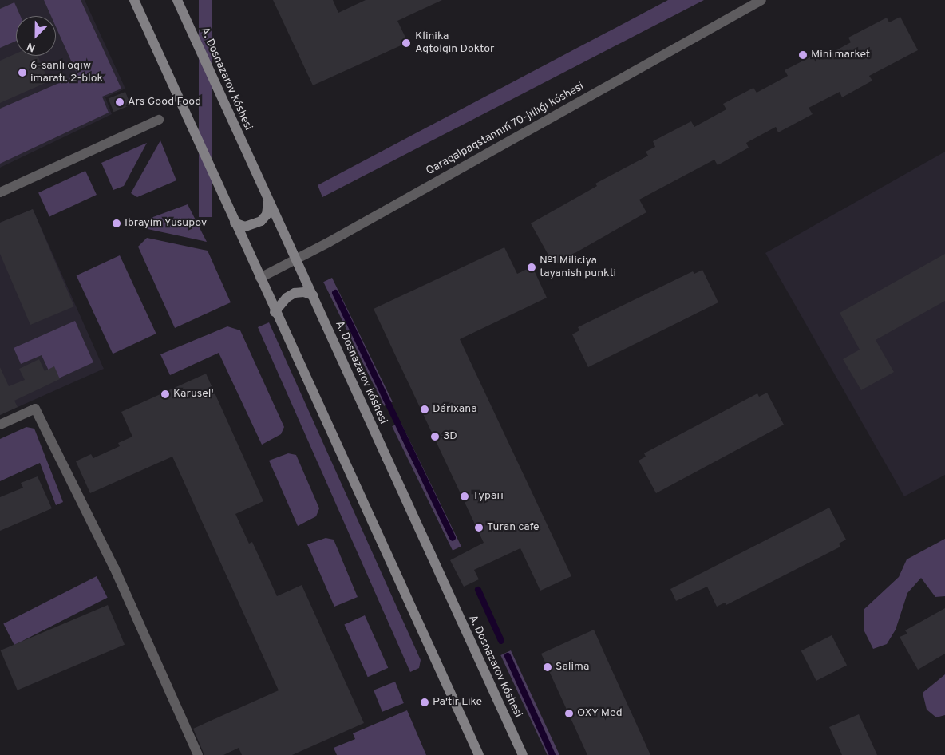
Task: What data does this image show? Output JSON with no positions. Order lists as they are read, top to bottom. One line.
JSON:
{"streets":{"main road":["A. Dosnazarov kóshesi"],"street":["Qaraqalpaqstannıń 70-jıllıǵı kóshesi"]},"crossings":[["A. Dosnazarov kóshesi","Qaraqalpaqstannıń 70-jıllıǵı kóshesi"]],"places":["Klinika Aqtolqin Doktor","Mini market","6-sanlı oqıw imaratı. 2-blok","Ars Good Food","Ibrayim Yusupov","№1 Miliciya tayanish punkti","Karusel'","Dárixana","3D","Туран","Turan cafe","Salima","Pa'tir Like","OXY Med"],"north":"bottom left"}
